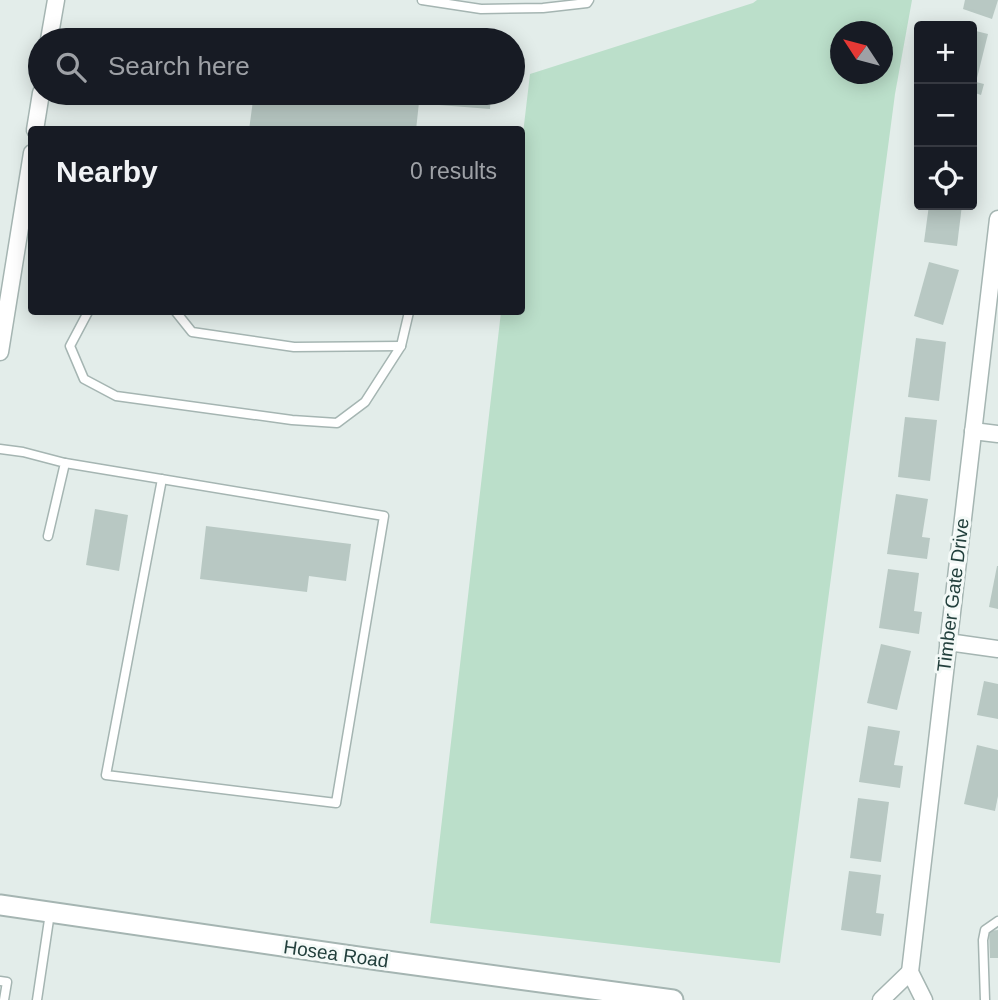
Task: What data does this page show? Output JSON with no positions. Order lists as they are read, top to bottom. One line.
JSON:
{"streets":{"street":["Timber Gate Drive","Hosea Road"]},"north":"top left","page":{"map_buttons":["+","−"],"search":"Search here","heading":["Nearby","0 results"]}}
